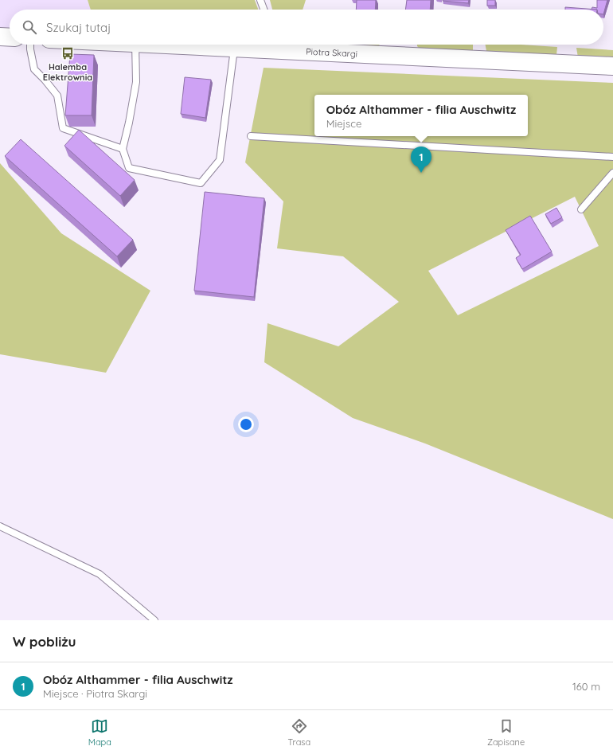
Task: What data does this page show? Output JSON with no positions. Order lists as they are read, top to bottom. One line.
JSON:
{"streets":{"street":["Piotra Skargi"]},"places":{"bus stop":["Halemba Elektrownia"]},"page":{"search":"Szukaj tutaj","popup":["Obóz Althammer - filia Auschwitz","Miejsce"],"pins":"1","heading":"W pobliżu","list":[{"mark":"1","name":"Obóz Althammer - filia Auschwitz","note":"Miejsce · Piotra Skargi","value":"160 m"}],"nav":["Mapa","Trasa","Zapisane"]}}
